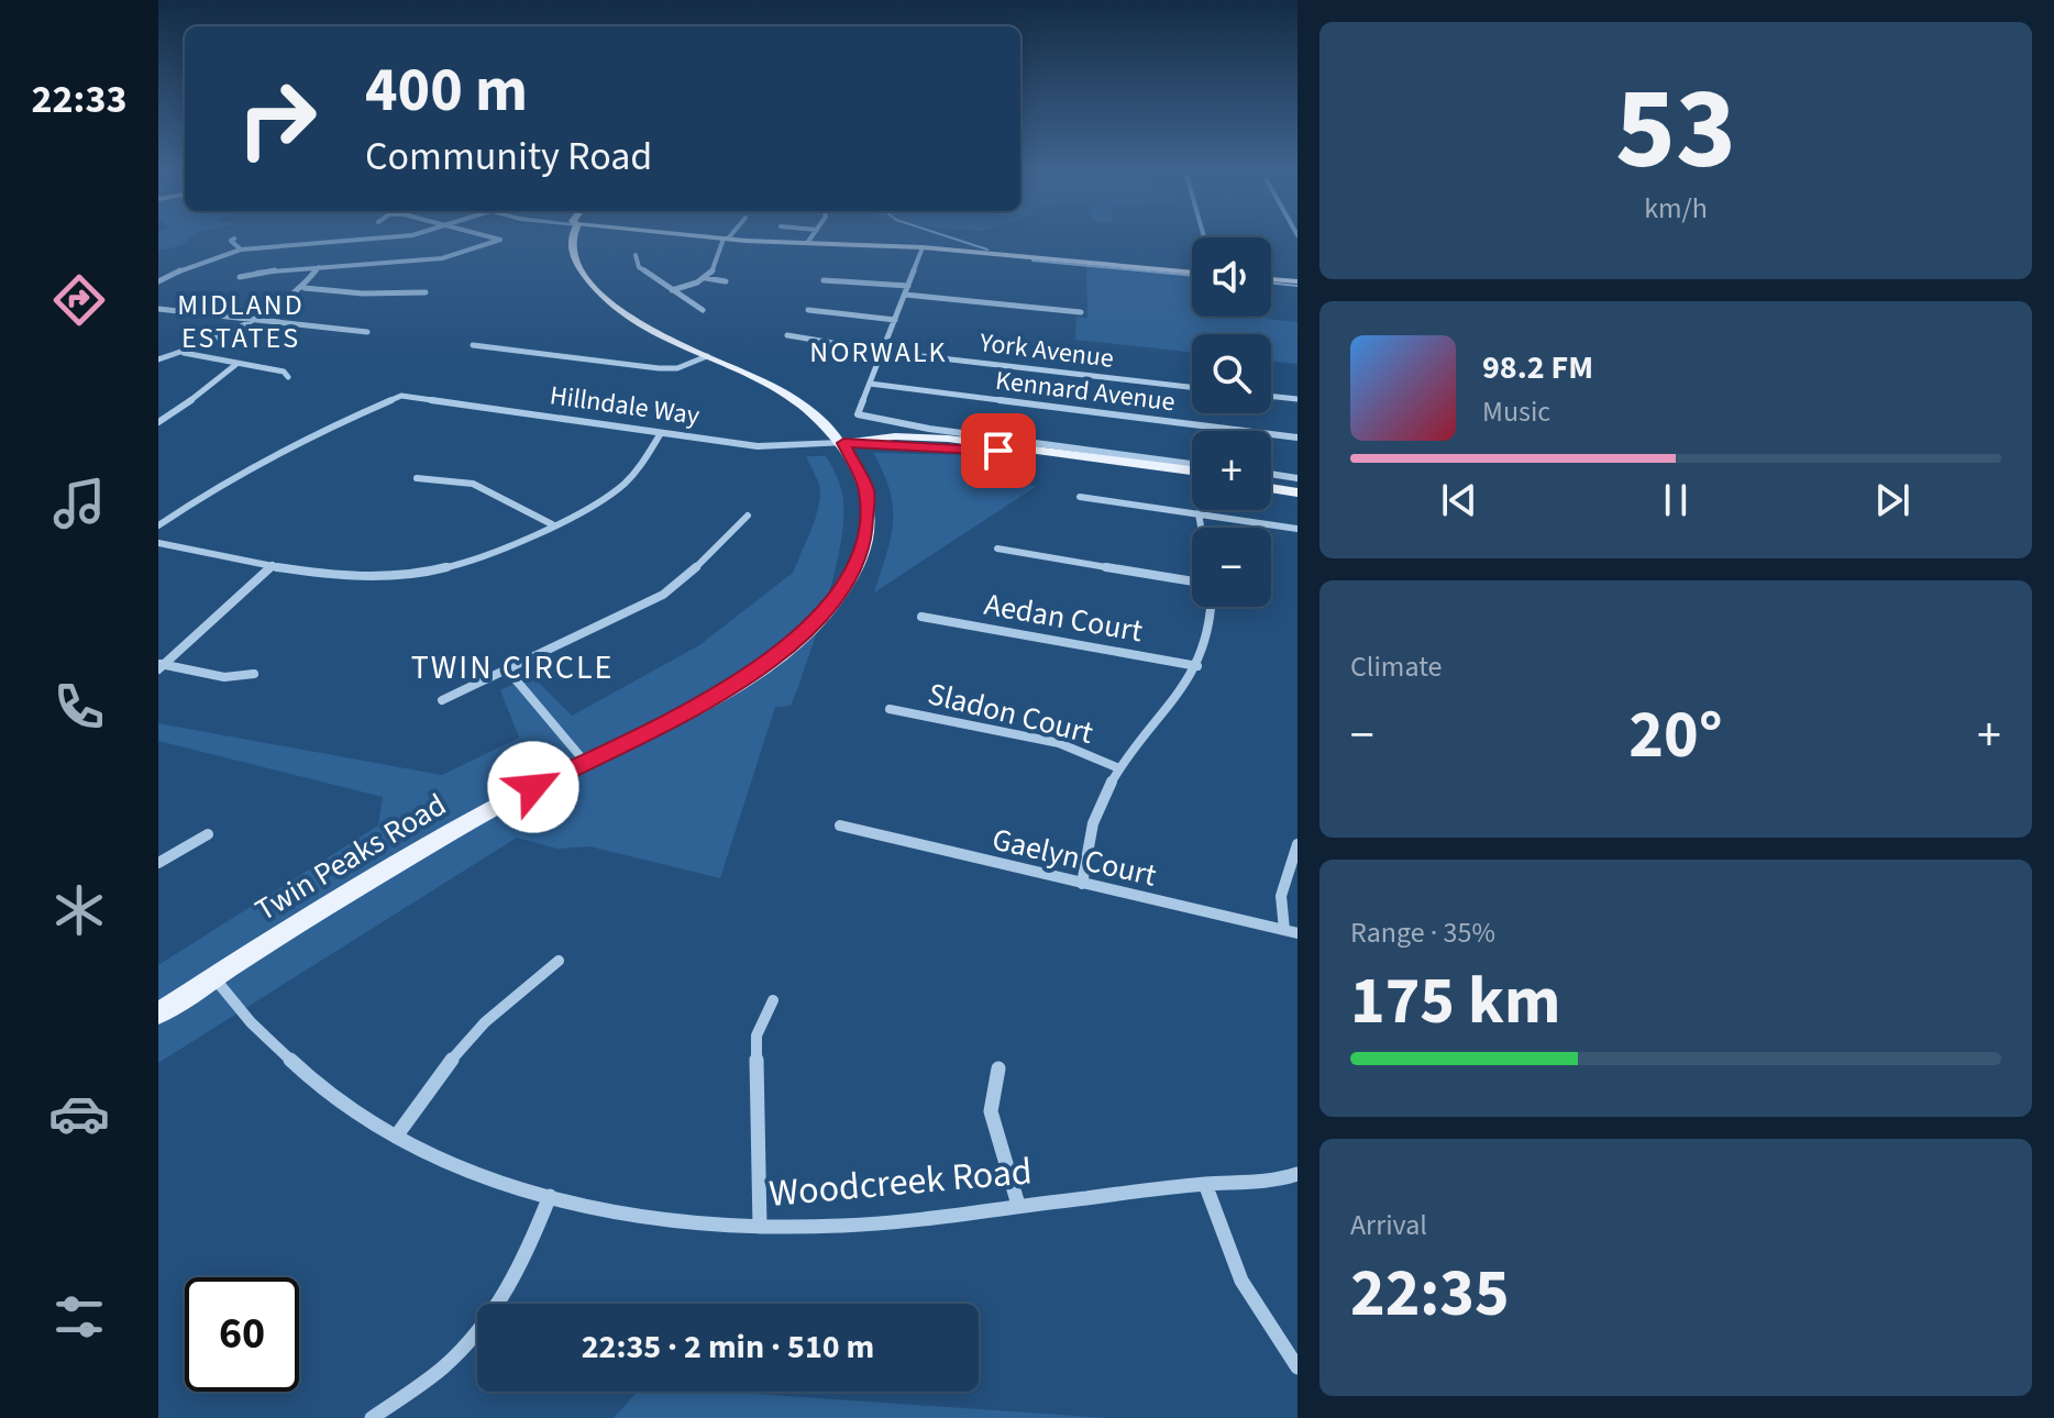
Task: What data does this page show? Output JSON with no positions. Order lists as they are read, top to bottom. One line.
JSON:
{"streets":{"main road":["Twin Peaks Road"],"street":["York Avenue","Kennard Avenue","Hillndale Way","Aedan Court","Sladon Court","Gaelyn Court","Woodcreek Road"]},"crossings":[["Hillndale Way","Twin Peaks Road"],["Twin Peaks Road","Woodcreek Road"]],"districts":["MIDLAND ESTATES","NORWALK","TWIN CIRCLE"],"page":{"tabs":"22:33","tile":[["53","km/h"],"Climate",["Range · 35%","175 km"],["Arrival","22:35"]],"turn":["400 m","Community Road"],"map_buttons":["+","−"],"song":["98.2 FM","Music"],"heat":["−","20°","+"],"limit":"60","trip":"22:35 · 2 min · 510 m"}}
